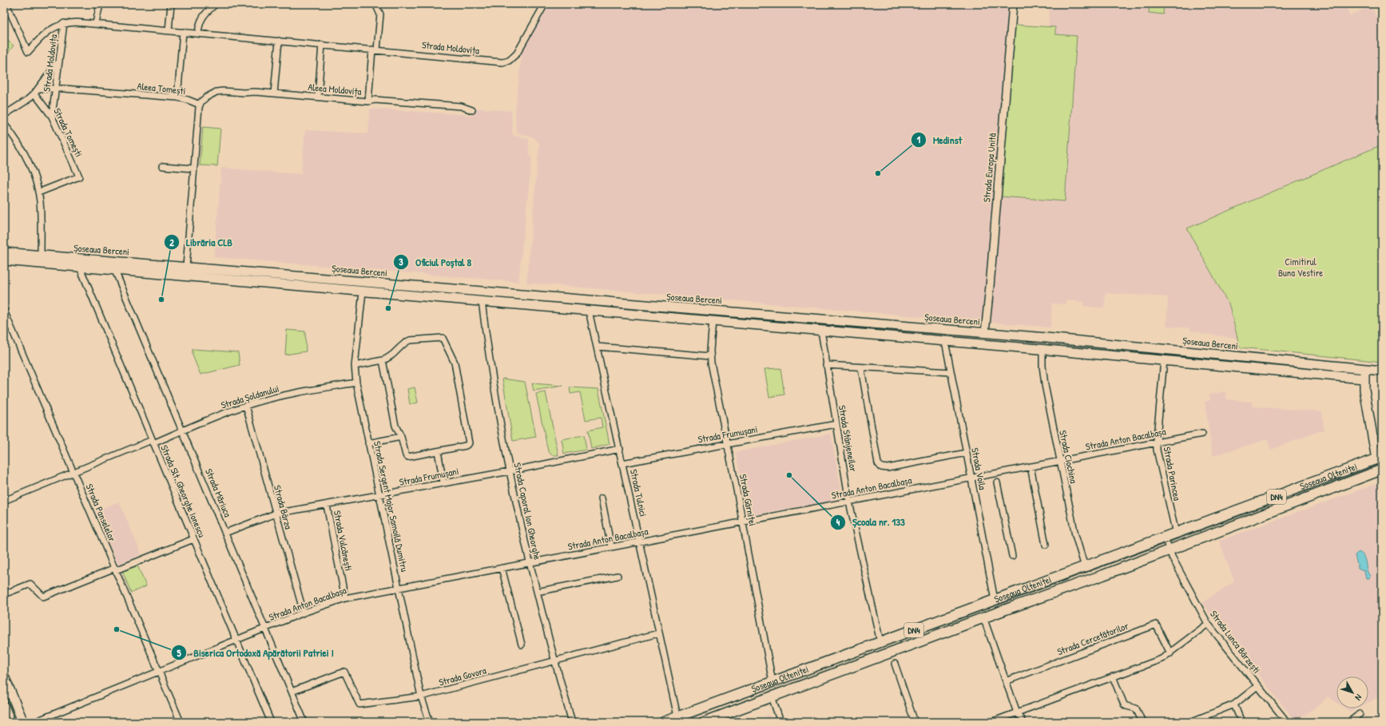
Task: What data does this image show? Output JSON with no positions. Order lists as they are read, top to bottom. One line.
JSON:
{"streets":{"main road":["Șoseaua Berceni","Șoseaua Olteniței","DN4"],"street":["Strada Moldovița","Aleea Tomești","Aleea Moldovița","Strada Tomești","Strada Europa Unită","Strada Șoldanului","Strada Frumușani","Strada Stânjeneilor","Strada Anton Bacalbașa","Strada Ciochina","Strada Voila","Strada Parincea","Strada Slt. Gheorghe Ionescu","Strada Măriuca","Strada Tulnici","Strada Gârniței","Strada Sergent Major Samoilă Dumitru","Strada Bârza","Strada Caporal Ion Gheorghe","Strada Panselelor","Strada Vulcănești","Strada Cercetătorilor","Strada Lunca Bârzești","Strada Govora"]},"crossings":[["Strada Moldovița","Aleea Tomești"],["Strada Moldovița","Strada Tomești"],["Aleea Tomești","Aleea Moldovița"],["Strada Europa Unită","Șoseaua Berceni"],["Șoseaua Berceni","Strada Stânjeneilor"],["Șoseaua Berceni","Strada Ciochina"],["Șoseaua Berceni","Strada Voila"],["Șoseaua Berceni","Strada Parincea"],["Șoseaua Berceni","Strada Slt. Gheorghe Ionescu"],["Șoseaua Berceni","Strada Măriuca"],["Șoseaua Berceni","Strada Tulnici"],["Șoseaua Berceni","Strada Gârniței"],["Șoseaua Berceni","Strada Sergent Major Samoilă Dumitru"],["Șoseaua Berceni","Strada Caporal Ion Gheorghe"],["Strada Șoldanului","Strada Slt. Gheorghe Ionescu"],["Strada Șoldanului","Strada Măriuca"],["Strada Șoldanului","Strada Sergent Major Samoilă Dumitru"],["Strada Șoldanului","Strada Bârza"],["Strada Șoldanului","Strada Panselelor"],["Strada Frumușani","Strada Stânjeneilor"],["Strada Frumușani","Strada Măriuca"],["Strada Frumușani","Strada Tulnici"],["Strada Frumușani","Strada Gârniței"],["Strada Frumușani","Strada Sergent Major Samoilă Dumitru"],["Strada Frumușani","Strada Bârza"],["Strada Frumușani","Strada Caporal Ion Gheorghe"],["Strada Frumușani","Strada Vulcănești"],["Strada Stânjeneilor","Strada Anton Bacalbașa"],["Strada Stânjeneilor","Șoseaua Olteniței"],["Strada Anton Bacalbașa","Strada Ciochina"],["Strada Anton Bacalbașa","Strada Voila"],["Strada Anton Bacalbașa","Strada Parincea"],["Strada Anton Bacalbașa","Strada Slt. Gheorghe Ionescu"],["Strada Anton Bacalbașa","Strada Măriuca"],["Strada Anton Bacalbașa","Strada Tulnici"],["Strada Anton Bacalbașa","Strada Gârniței"],["Strada Anton Bacalbașa","Strada Sergent Major Samoilă Dumitru"],["Strada Anton Bacalbașa","Strada Bârza"],["Strada Anton Bacalbașa","Strada Caporal Ion Gheorghe"],["Strada Anton Bacalbașa","Strada Panselelor"],["Strada Anton Bacalbașa","Strada Vulcănești"],["Strada Ciochina","Șoseaua Olteniței"],["Strada Voila","Șoseaua Olteniței"],["Strada Parincea","Șoseaua Olteniței"],["Șoseaua Olteniței","Strada Tulnici"],["Șoseaua Olteniței","Strada Gârniței"],["Șoseaua Olteniței","Strada Lunca Bârzești"],["Strada Măriuca","Strada Govora"],["Strada Tulnici","Strada Govora"],["Strada Sergent Major Samoilă Dumitru","Strada Govora"],["Strada Caporal Ion Gheorghe","Strada Govora"]],"parks":["Cimitirul Buna Vestire"],"places":["Medinst","Librăria CLB","Oficiul Poștal 8","Școala nr. 133","Biserica Ortodoxă Apărătorii Patriei I"],"north":"bottom right"}
